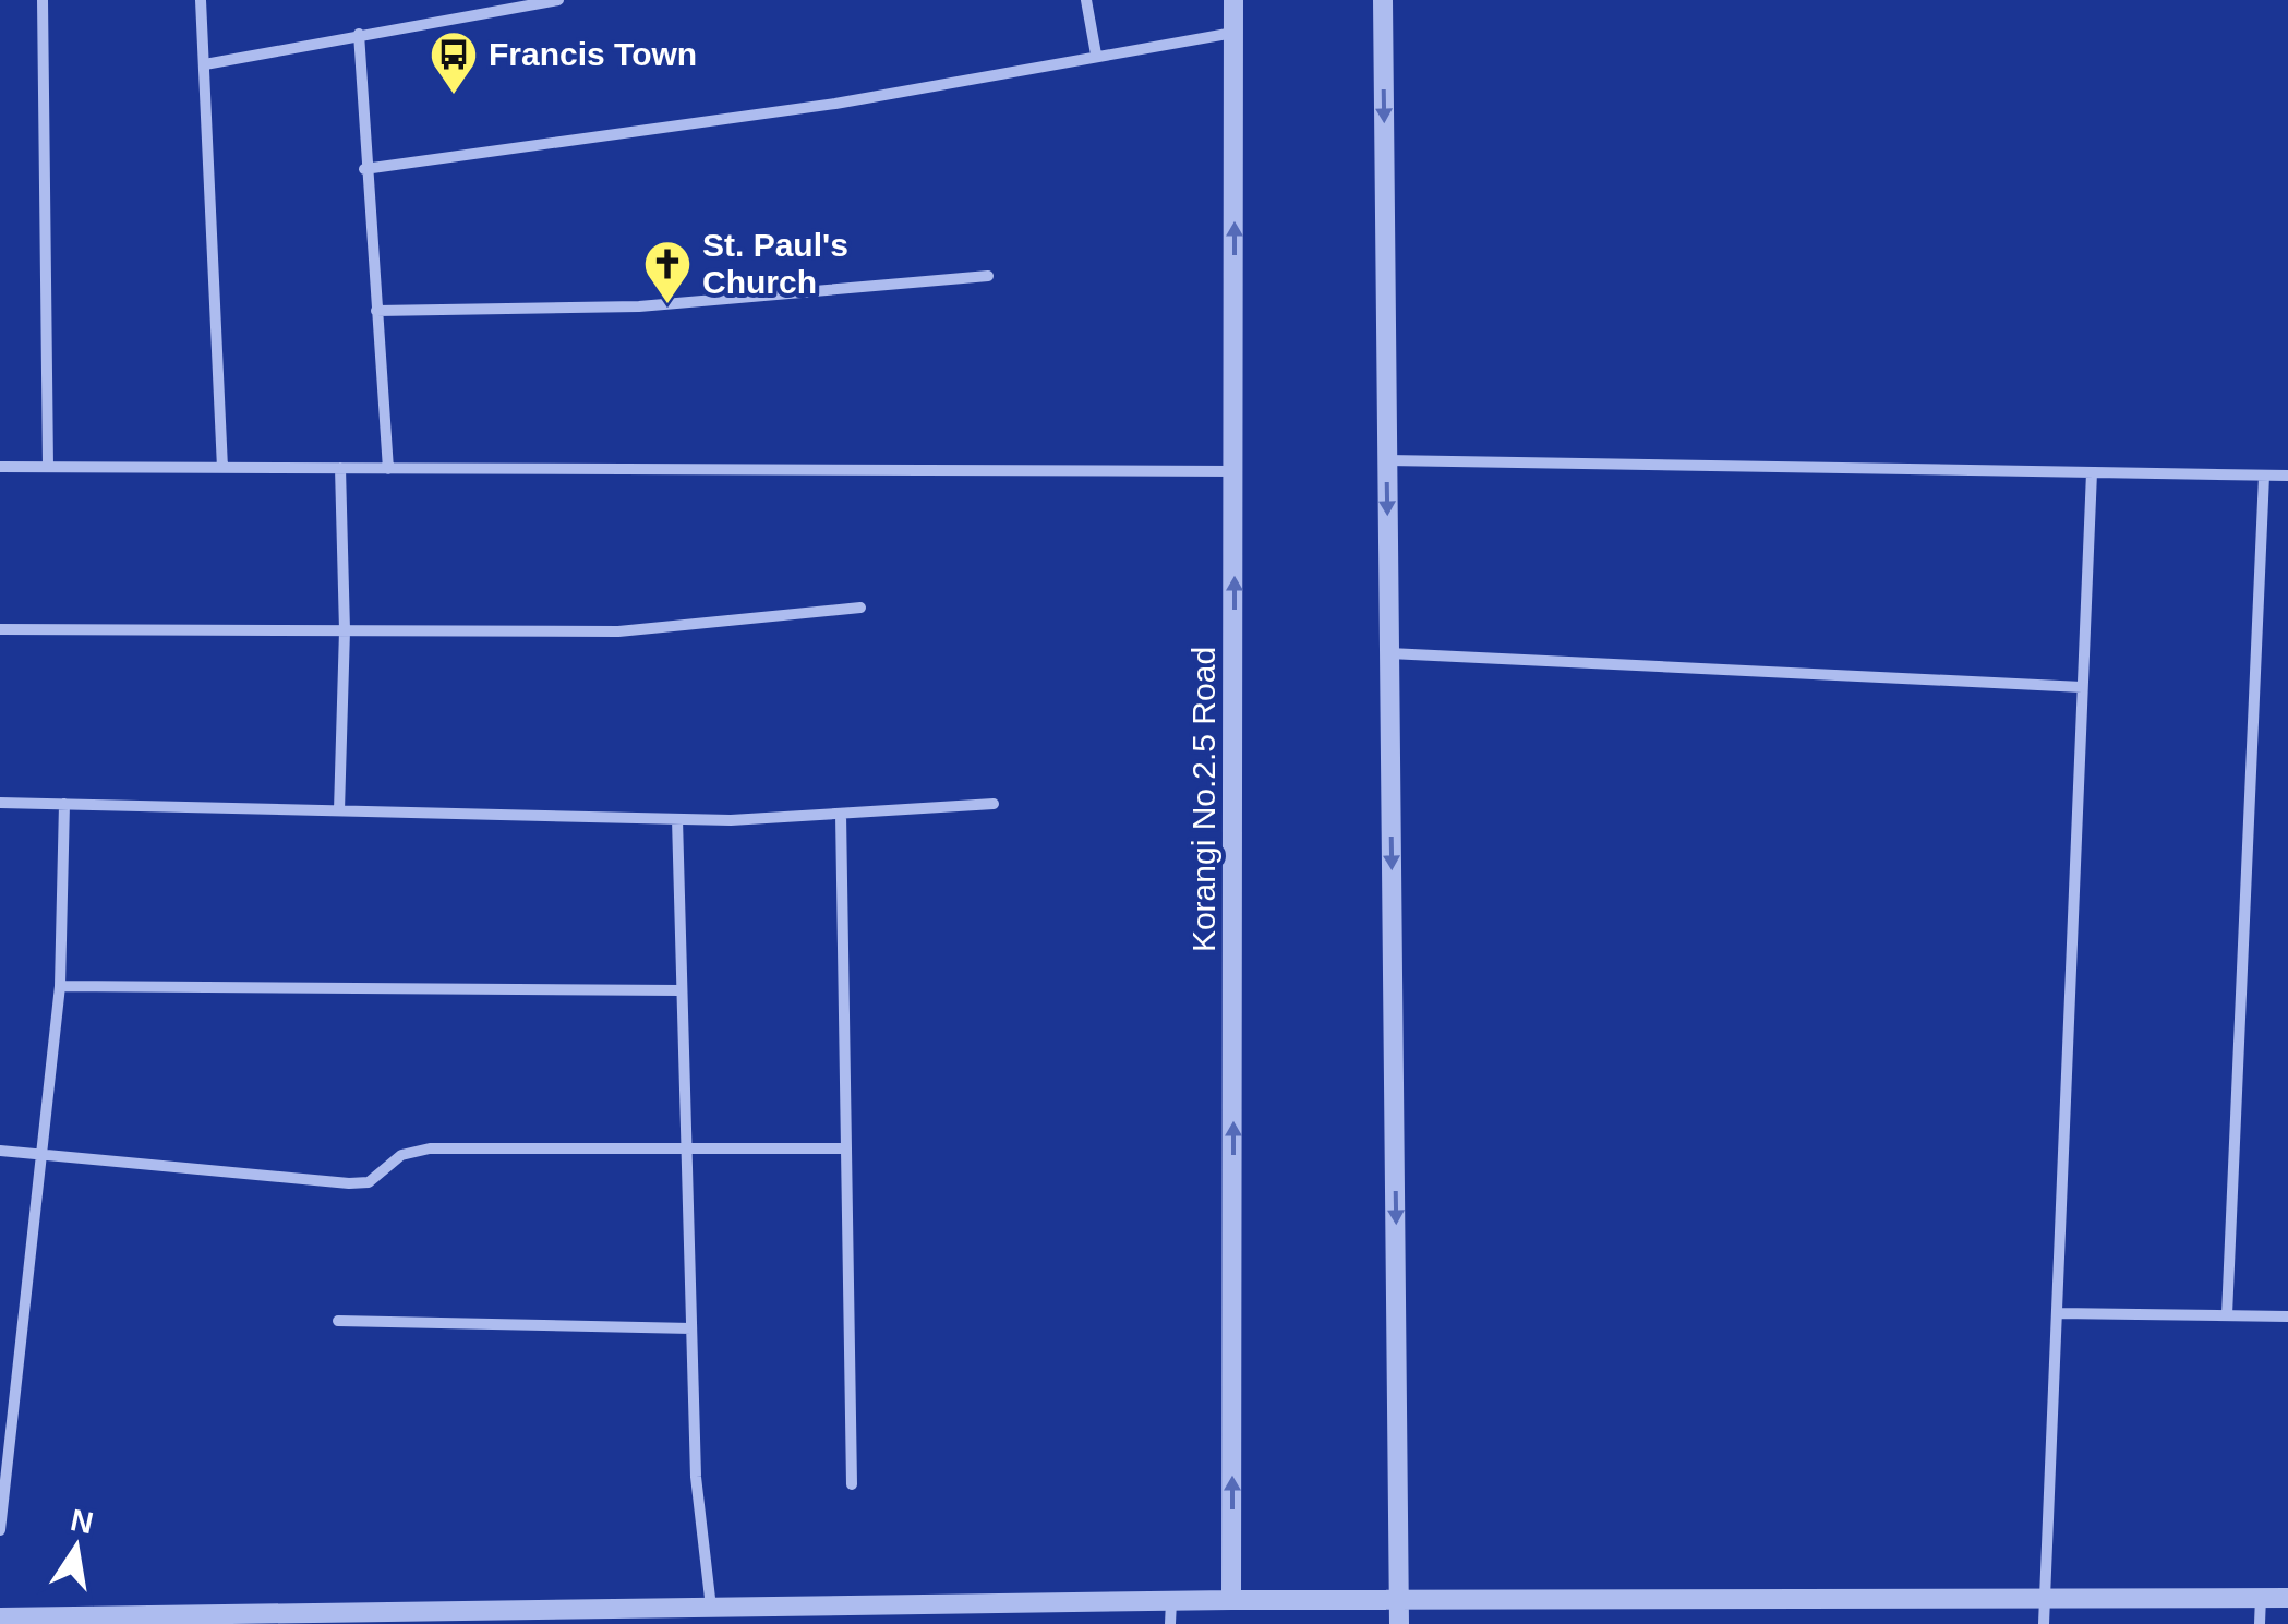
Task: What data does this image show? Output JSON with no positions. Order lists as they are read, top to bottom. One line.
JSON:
{"streets":{"street":["Korangi No.2.5 Road"]},"places":{"bus stop":["Francis Town"],"church":["St. Paul's Church"]},"north":"top"}
